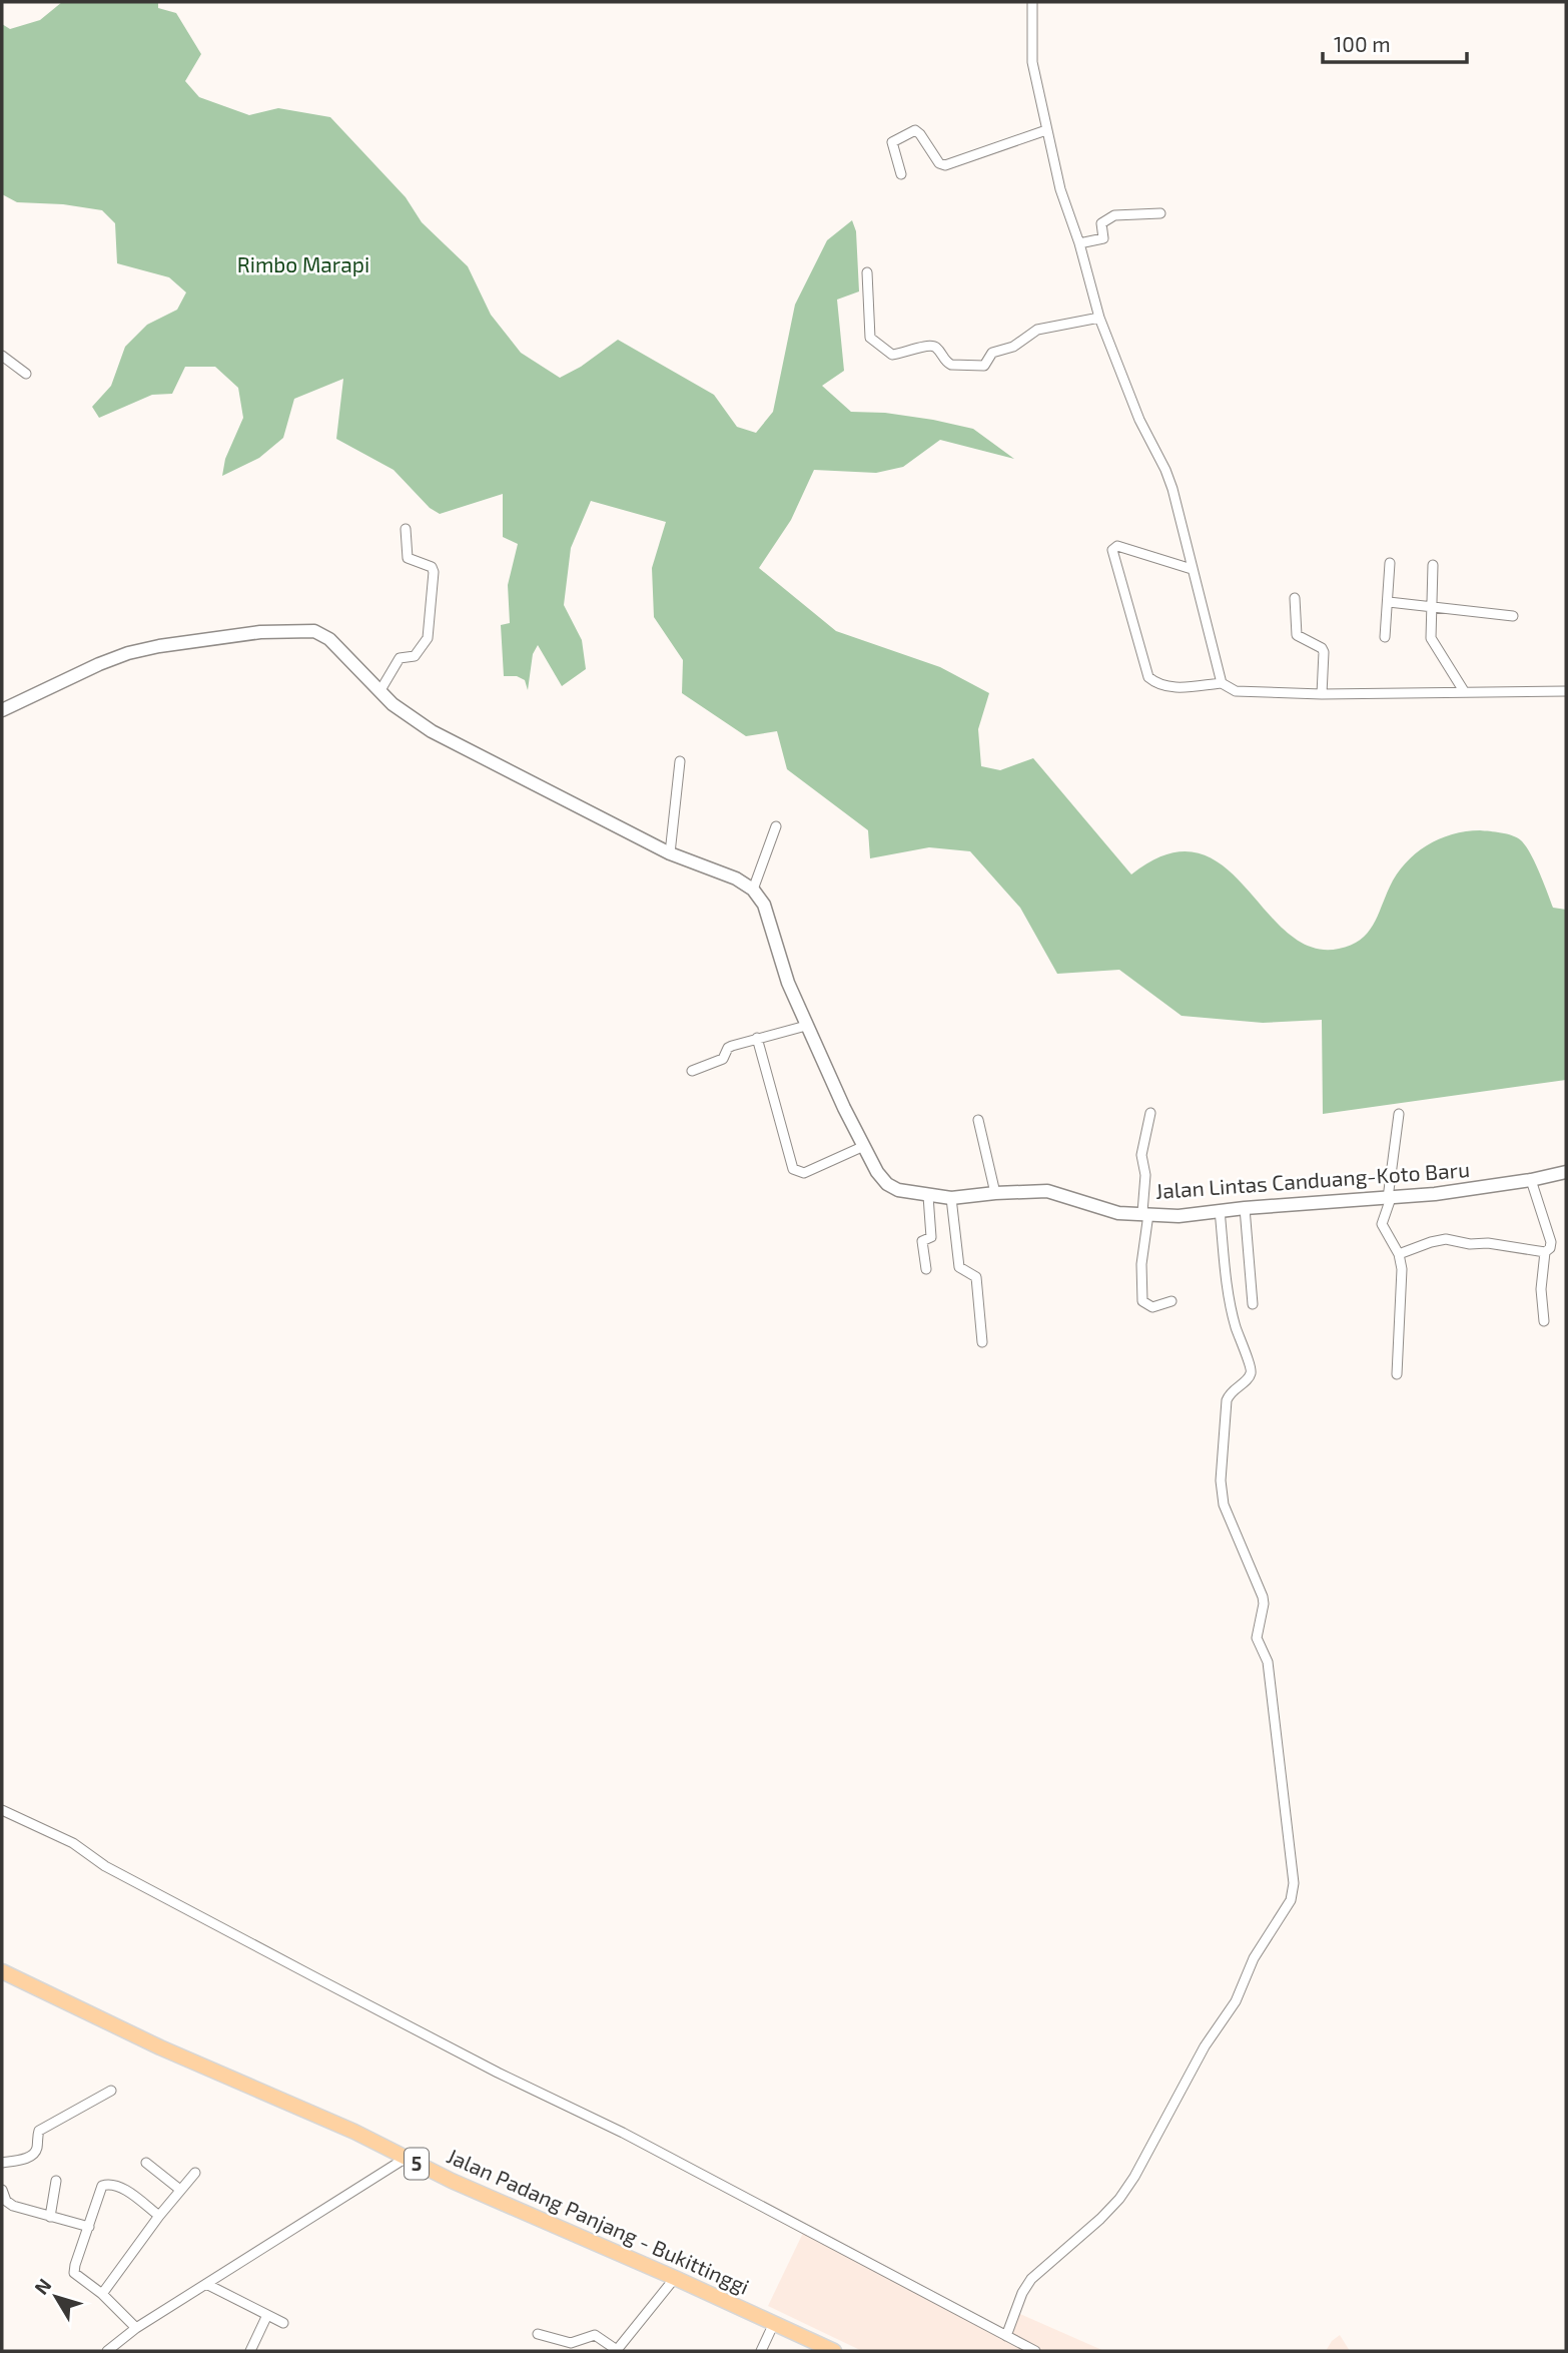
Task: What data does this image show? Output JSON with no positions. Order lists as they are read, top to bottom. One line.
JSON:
{"streets":{"highway":["5","Jalan Padang Panjang - Bukittinggi"],"main road":["Jalan Lintas Canduang-Koto Baru"]},"parks":["Rimbo Marapi"],"scale_bar":"100 m","north":"top left"}
